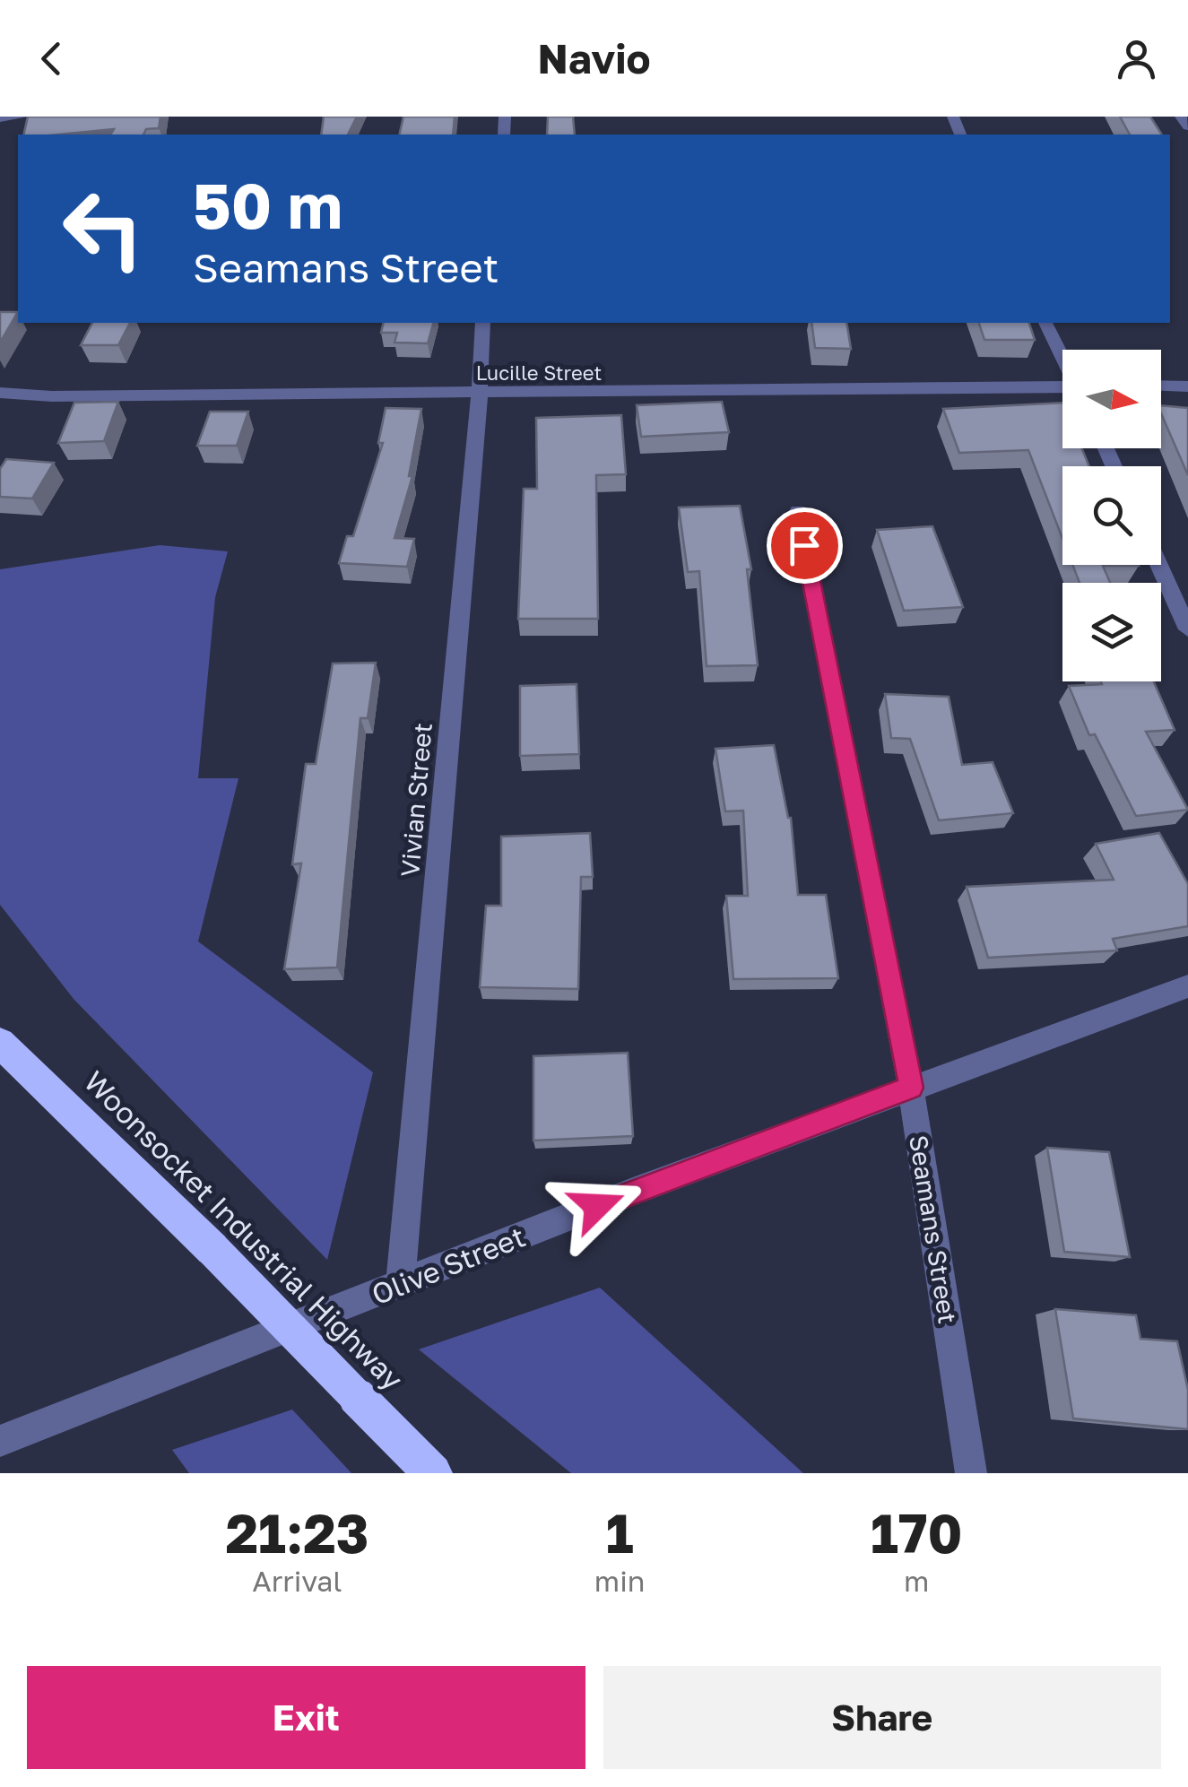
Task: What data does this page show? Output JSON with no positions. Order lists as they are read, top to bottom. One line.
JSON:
{"streets":{"highway":["Woonsocket Industrial Highway"],"street":["Lucille Street","Vivian Street","Seamans Street","Olive Street"]},"crossings":[["Lucille Street","Vivian Street"],["Vivian Street","Olive Street"],["Seamans Street","Olive Street"]],"north":"right","page":{"header":"Navio","turn":["50 m","Seamans Street"],"eta":["21:23","Arrival","1","min","170","m"],"buttons":["Exit","Share"]}}
